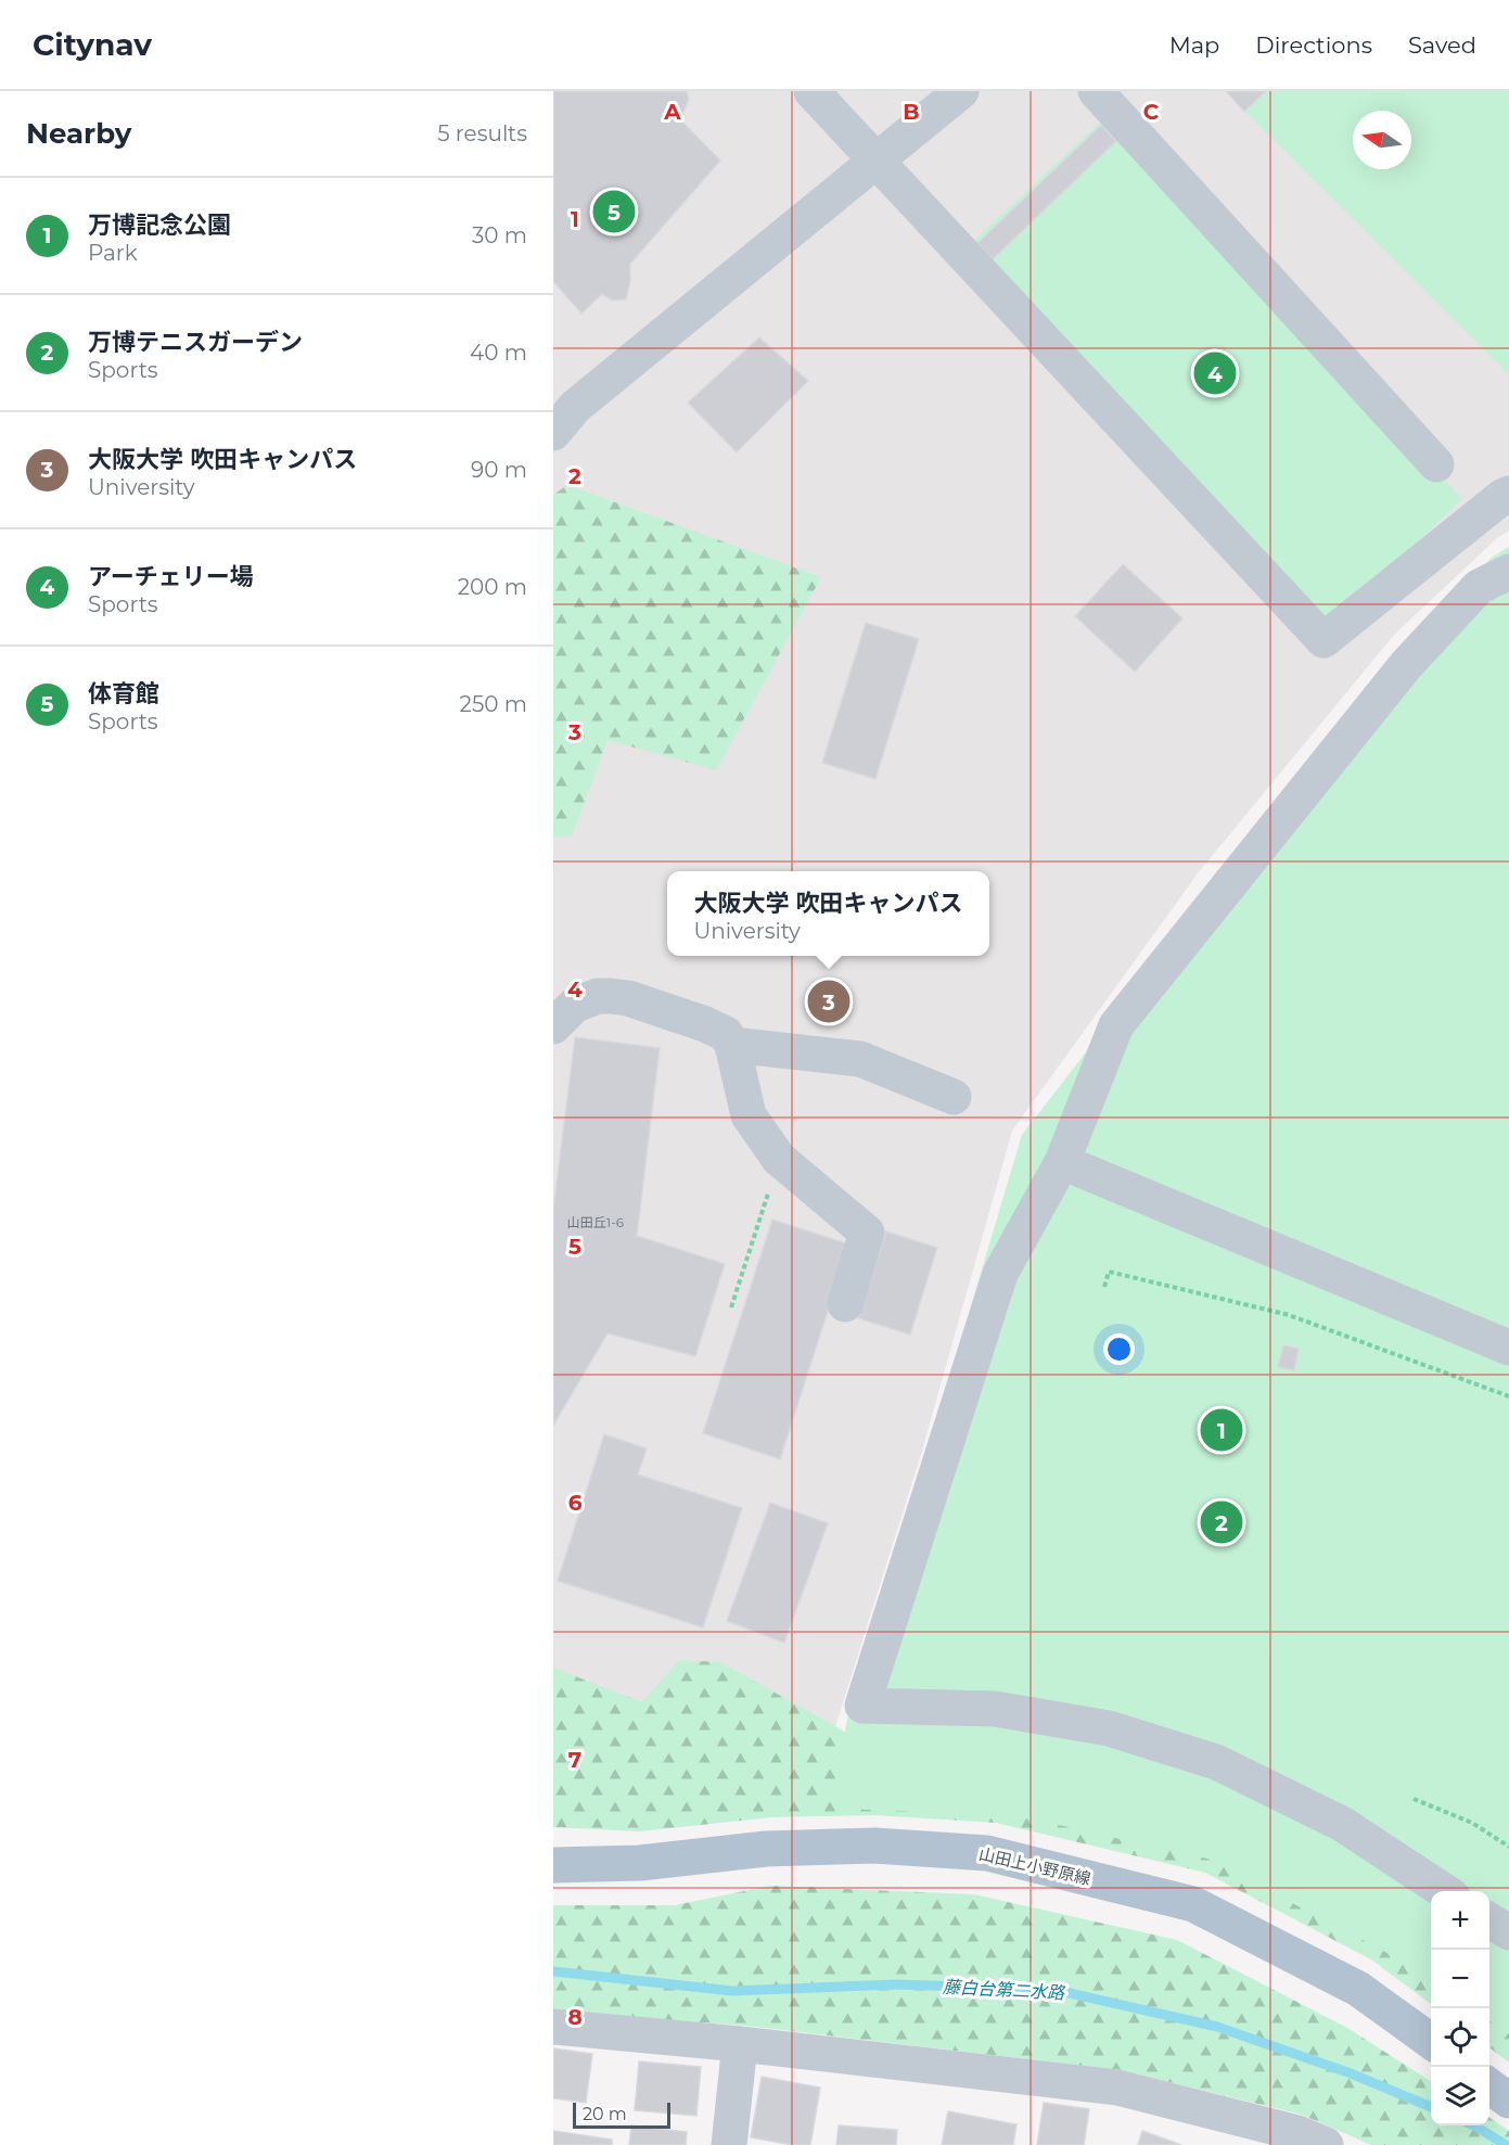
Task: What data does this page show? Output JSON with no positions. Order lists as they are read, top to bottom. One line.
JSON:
{"streets":{"main road":["山田上小野原線"]},"water":["藤白台第二水路"],"house_numbers":["山田丘1-6"],"scale_bar":"20 m","north":"left","page":{"header":"Citynav","nav":["Map","Directions","Saved"],"heading":["Nearby","5 results"],"list":[{"mark":"1","name":"万博記念公園","note":"Park","value":"30 m"},{"mark":"2","name":"万博テニスガーデン","note":"Sports","value":"40 m"},{"mark":"3","name":"大阪大学 吹田キャンパス","note":"University","value":"90 m"},{"mark":"4","name":"アーチェリー場","note":"Sports","value":"200 m"},{"mark":"5","name":"体育館","note":"Sports","value":"250 m"}],"pins":["5","4","3","1","2"],"popup":["大阪大学 吹田キャンパス","University"],"map_buttons":["+","−"],"scale":"20 m"},"grid":{"columns":["A","B","C"],"rows":["1","2","3","4","5","6","7","8"]}}
